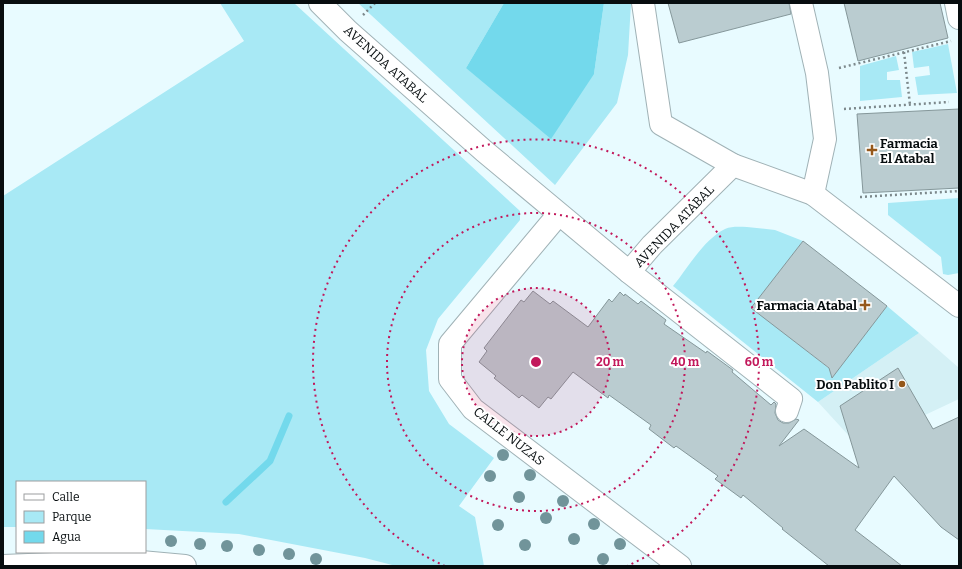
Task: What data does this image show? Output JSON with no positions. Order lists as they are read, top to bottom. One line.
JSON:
{"streets":{"street":["AVENIDA ATABAL","CALLE NUZAS"]},"crossings":[["AVENIDA ATABAL","CALLE NUZAS"]],"places":{"health":["Farmacia El Atabal","Farmacia Atabal"],"other":["Don Pablito I"]},"legend":["Calle","Parque","Agua"],"rings":["20 m","40 m","60 m"]}
